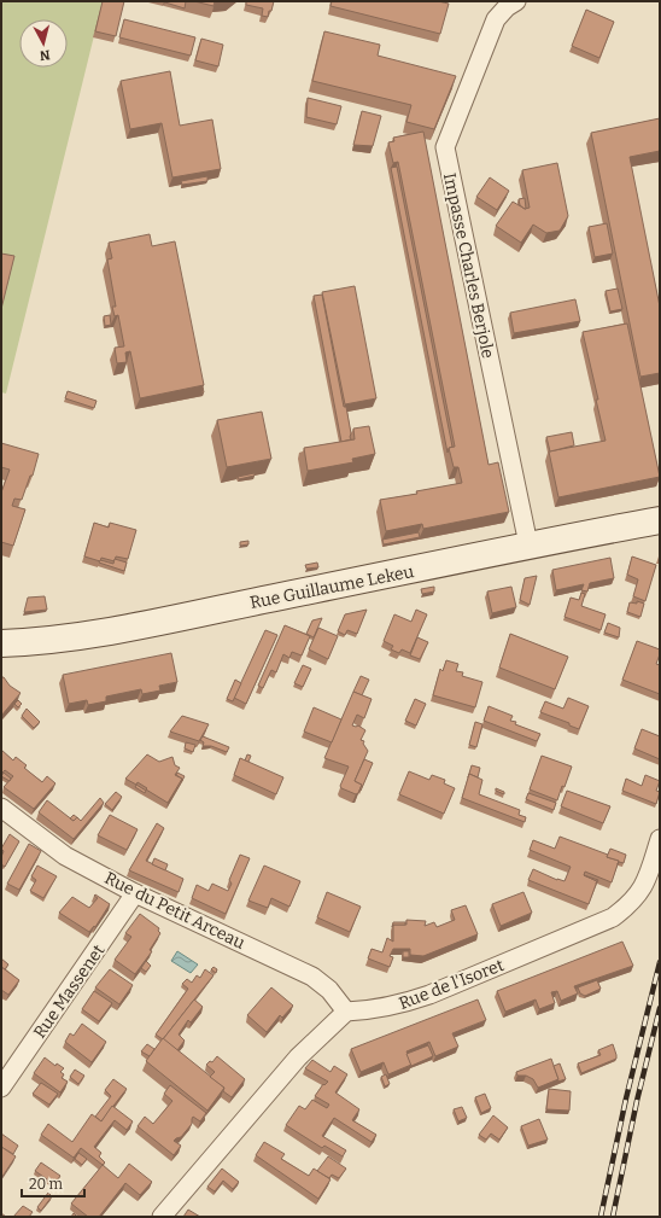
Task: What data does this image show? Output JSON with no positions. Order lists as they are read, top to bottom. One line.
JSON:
{"streets":{"street":["Impasse Charles Berjole","Rue Guillaume Lekeu","Rue du Petit Arceau","Rue de l'Isoret","Rue Massenet"]},"crossings":[["Impasse Charles Berjole","Rue Guillaume Lekeu"],["Rue du Petit Arceau","Rue de l'Isoret"],["Rue du Petit Arceau","Rue Massenet"]],"scale_bar":"20 m","north":"bottom"}
